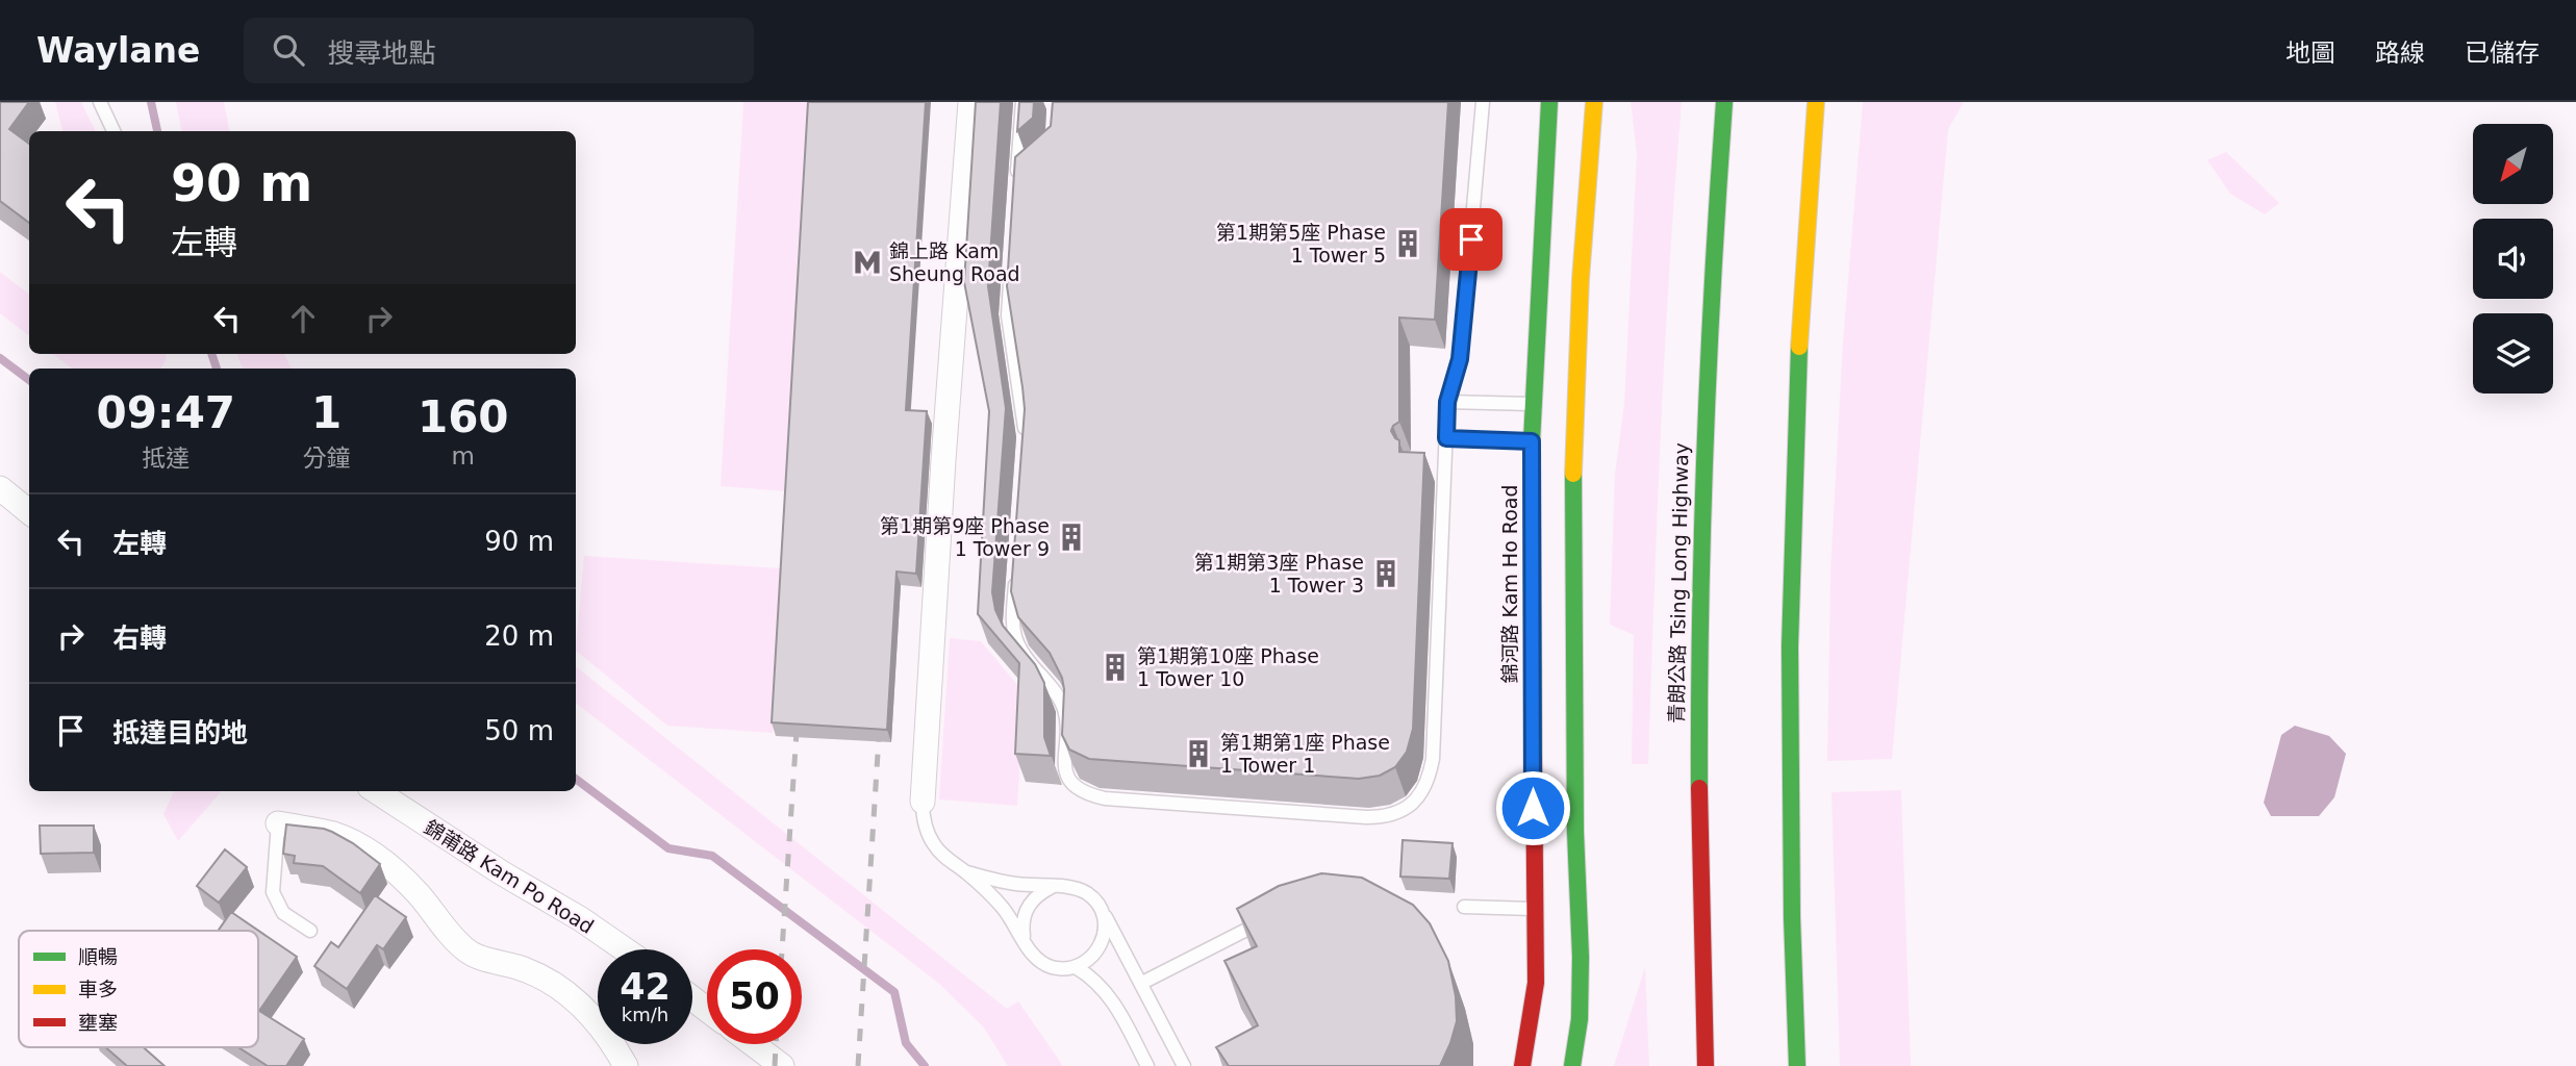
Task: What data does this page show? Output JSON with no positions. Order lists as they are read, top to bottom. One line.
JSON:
{"streets":{"main road":["青朗公路 Tsing Long Highway","錦河路 Kam Ho Road"],"street":["錦莆路 Kam Po Road"]},"places":{"building":["第1期第5座 Phase 1 Tower 5","第1期第9座 Phase 1 Tower 9","第1期第3座 Phase 1 Tower 3","第1期第10座 Phase 1 Tower 10","第1期第1座 Phase 1 Tower 1"],"metro station":["錦上路 Kam Sheung Road"]},"legend":["順暢","車多","壅塞"],"north":"bottom left","page":{"header":"Waylane","search":"搜尋地點","nav":["地圖","路線","已儲存"],"turn":["90 m","左轉"],"eta":["09:47","抵達","1","分鐘","160","m"],"list":[{"name":"左轉","value":"90 m"},{"name":"右轉","value":"20 m"},{"name":"抵達目的地","value":"50 m"}],"speed":"42 km/h","limit":"50"}}
